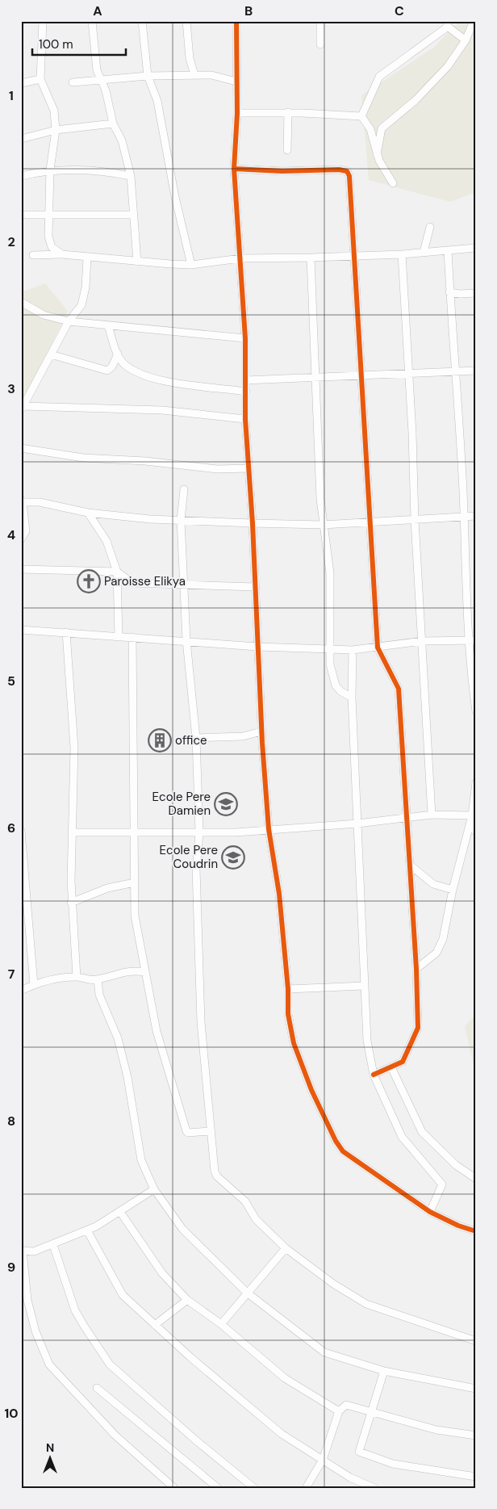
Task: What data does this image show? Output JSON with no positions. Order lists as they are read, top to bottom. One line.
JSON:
{"places":{"church":["Paroisse Elikya"],"building":["office"],"school or university":["Ecole Pere Damien","Ecole Pere Coudrin"]},"scale_bar":"100 m","north":"top","grid":{"columns":["A","B","C"],"rows":["1","2","3","4","5","6","7","8","9","10"]}}
